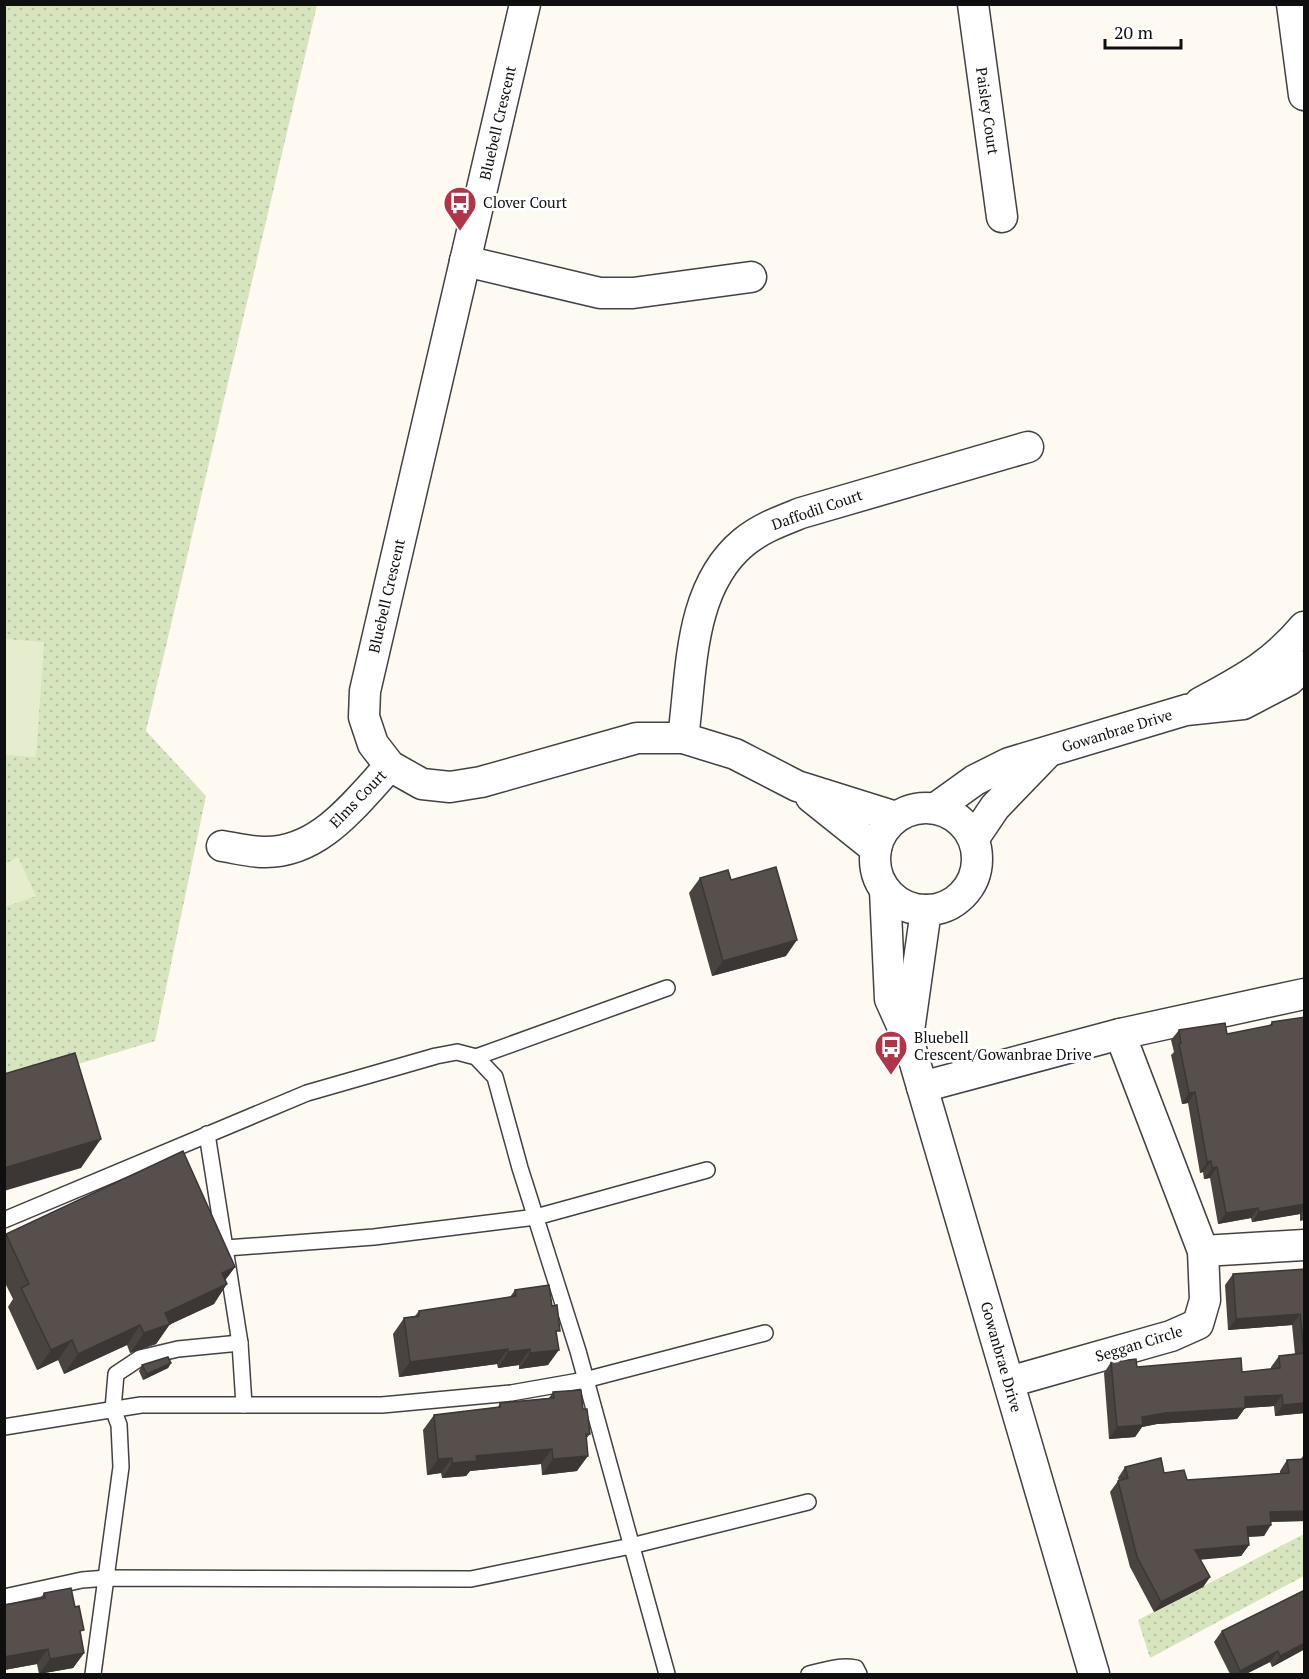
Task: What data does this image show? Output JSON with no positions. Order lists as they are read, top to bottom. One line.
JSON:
{"streets":{"street":["Paisley Court","Bluebell Crescent","Daffodil Court","Gowanbrae Drive","Elms Court","Seggan Circle"]},"crossings":[["Bluebell Crescent","Daffodil Court"],["Bluebell Crescent","Gowanbrae Drive"],["Bluebell Crescent","Elms Court"],["Gowanbrae Drive","Seggan Circle"]],"places":{"bus stop":["Clover Court","Bluebell Crescent/Gowanbrae Drive"]},"scale_bar":"20 m"}
